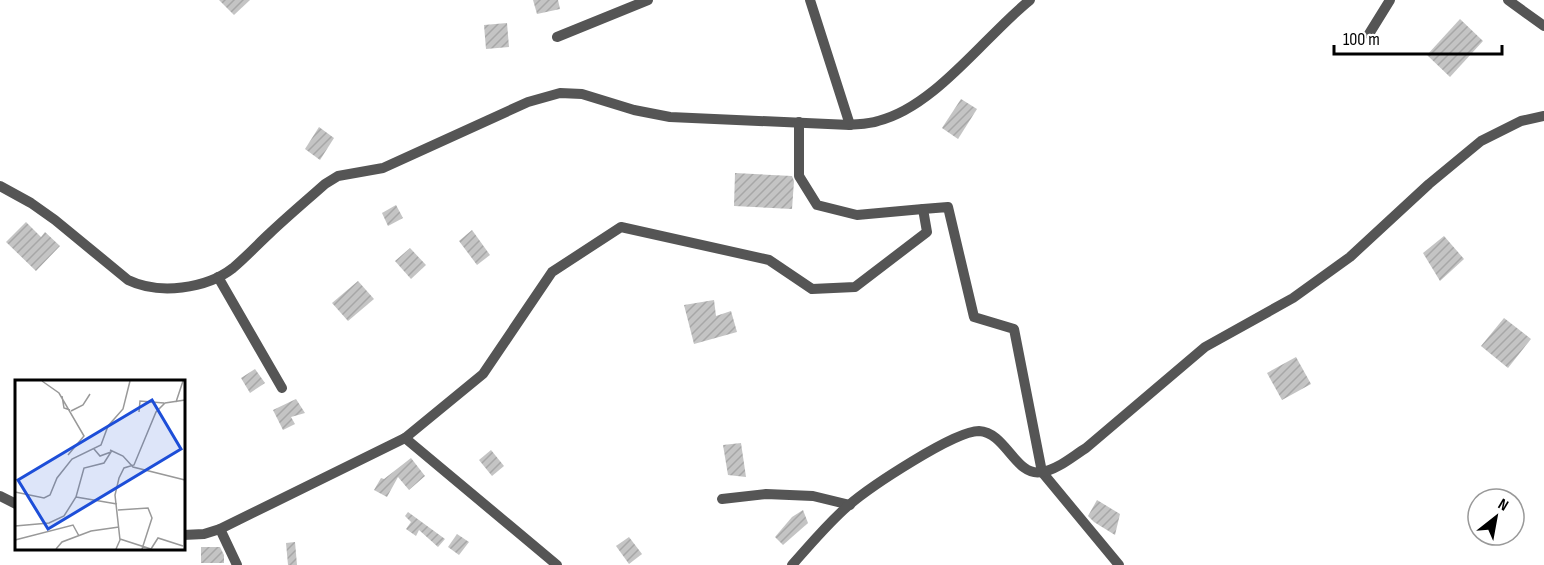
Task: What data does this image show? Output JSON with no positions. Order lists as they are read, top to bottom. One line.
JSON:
{"scale_bar":"100 m","north":"top right"}
